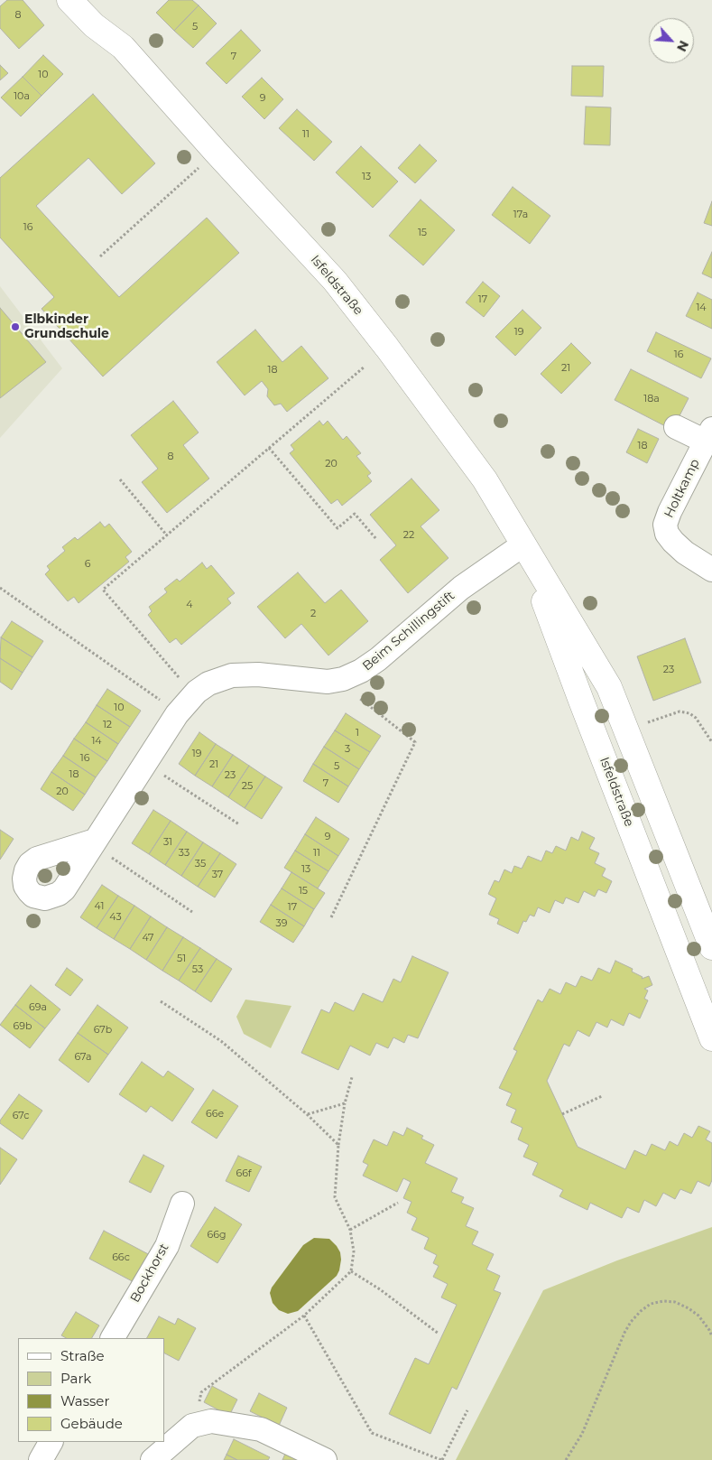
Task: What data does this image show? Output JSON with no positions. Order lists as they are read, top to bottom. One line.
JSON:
{"streets":{"main road":["Isfeldstraße"],"street":["Holtkamp","Beim Schillingstift","Bockhorst"]},"crossings":[["Isfeldstraße","Beim Schillingstift"]],"places":["Elbkinder Grundschule"],"house_numbers":["8","5","7","10","10a","9","11","13","17a","16","15","17","14","19","16","21","18","18a","18","8","20","22","6","4","2","23","10","12","1","14","3","19","16","21","5","18","23","7","25","20","9","31","33","11","35","13","37","15","41","17","43","39","47","51","53","69a","69b","67b","67a","66e","67c","66f","66g","66c"],"legend":["Straße","Park","Wasser","Gebäude"],"north":"bottom right"}
